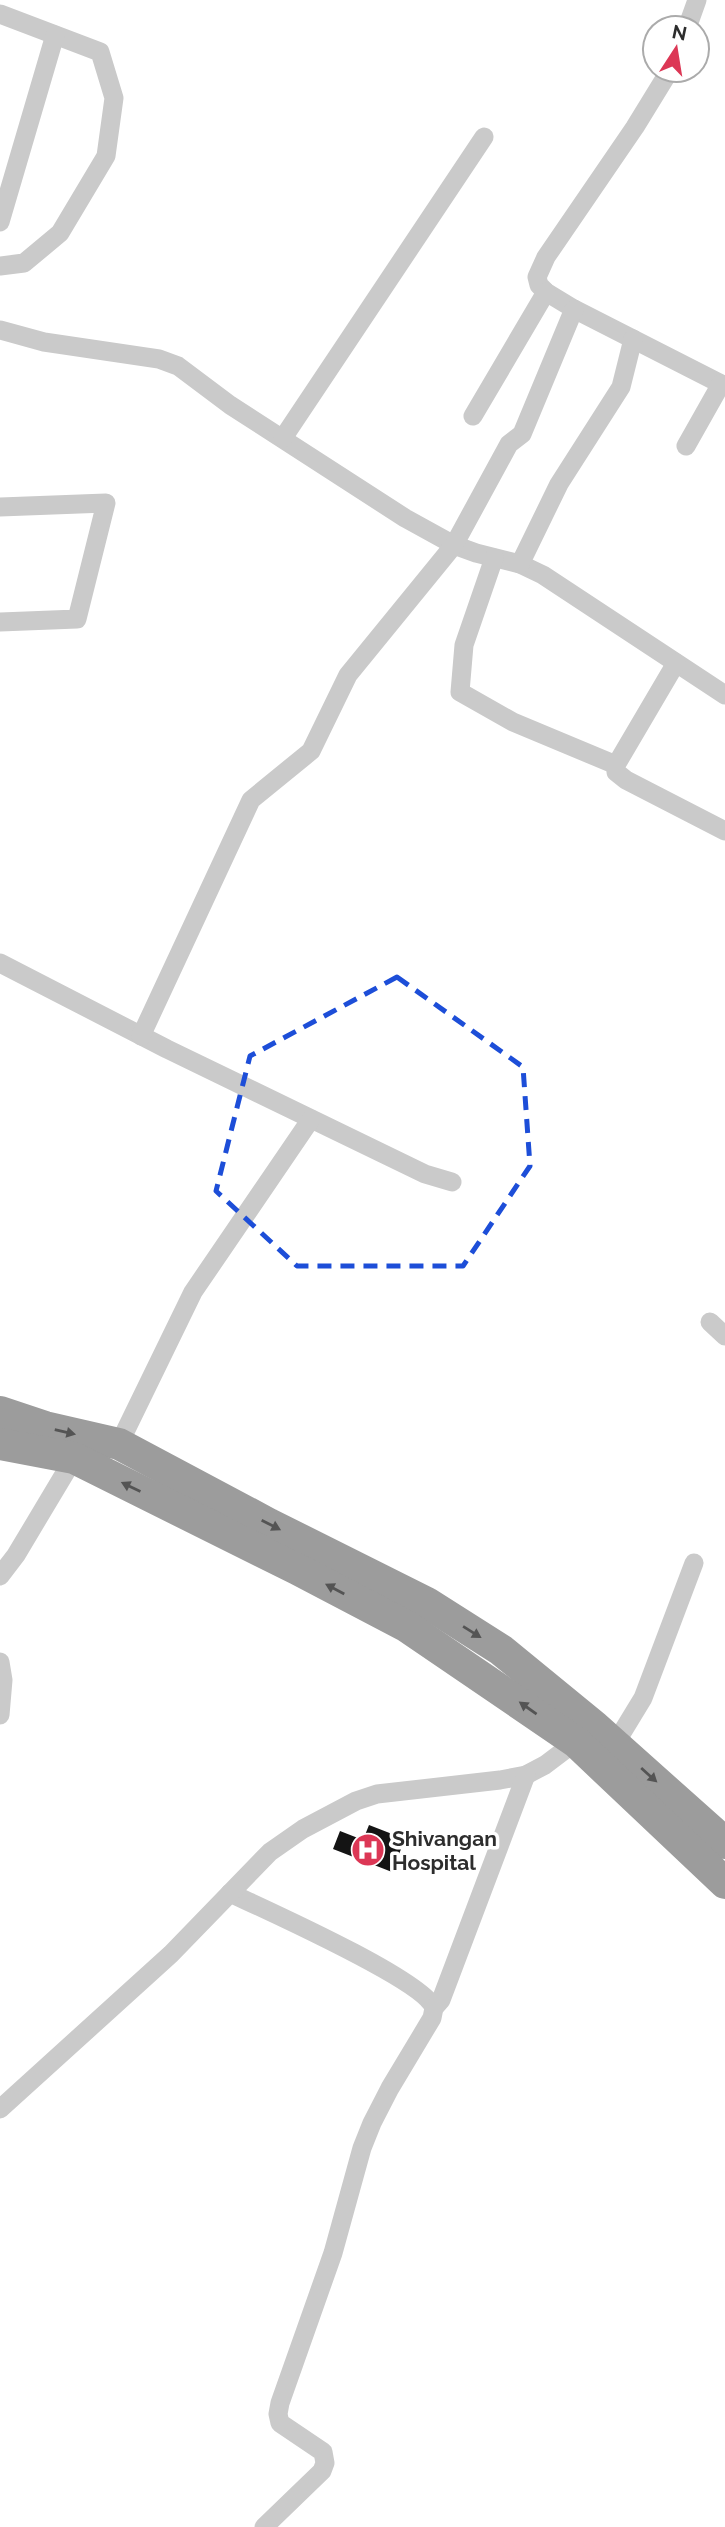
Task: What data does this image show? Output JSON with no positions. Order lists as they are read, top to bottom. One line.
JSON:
{"places":{"hospital":["Shivangan Hospital"]},"north":"top"}
